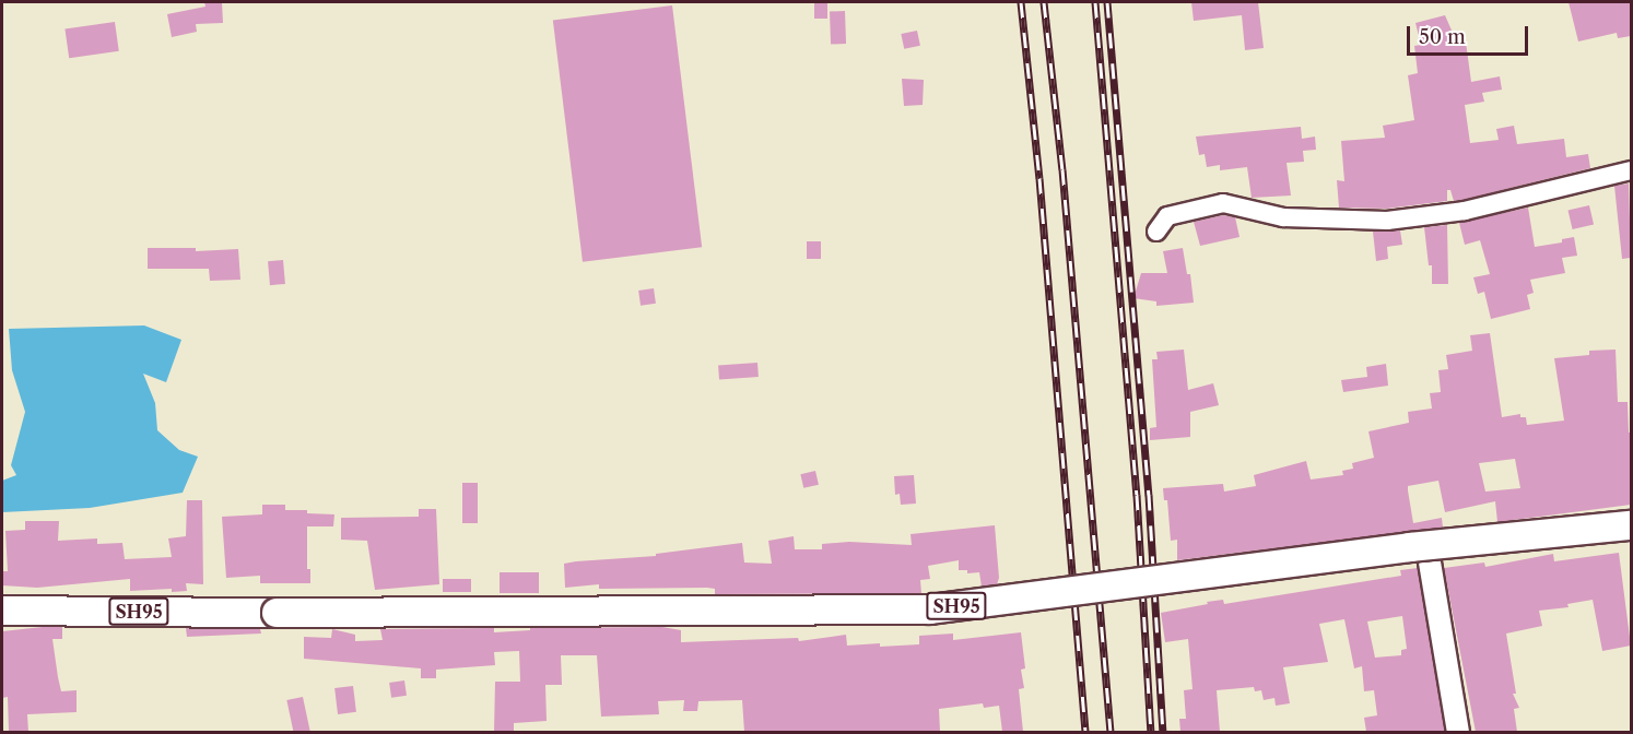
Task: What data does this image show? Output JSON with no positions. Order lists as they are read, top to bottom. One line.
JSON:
{"streets":{"main road":["SH95"]},"scale_bar":"50 m"}
